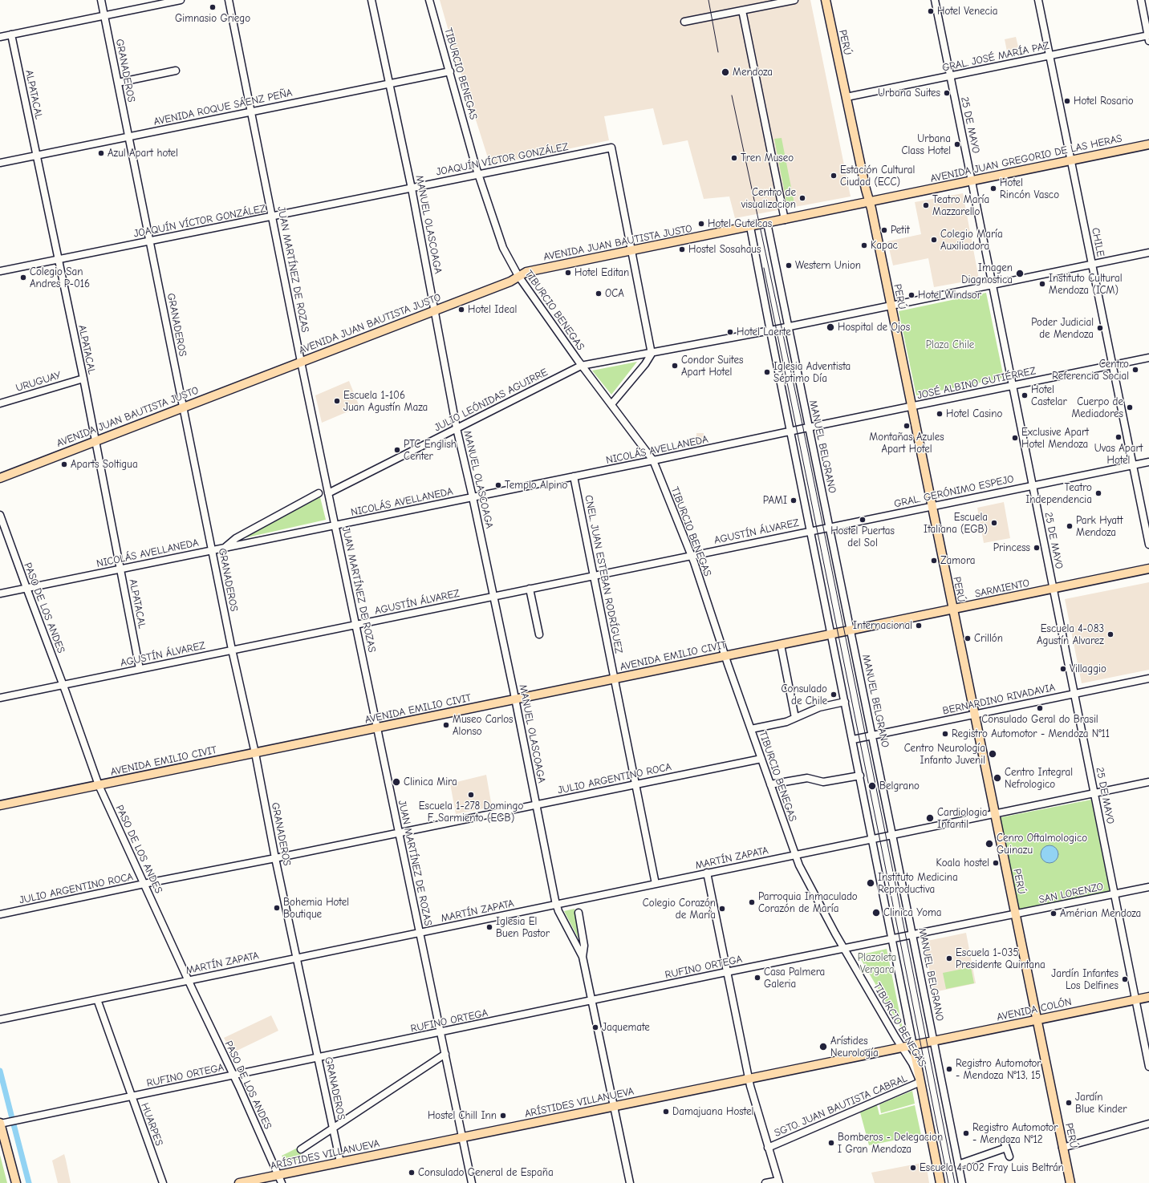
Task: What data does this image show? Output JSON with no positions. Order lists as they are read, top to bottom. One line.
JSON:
{"streets":{"main road":["PERÚ","AVENIDA JUAN GREGORIO DE LAS HERAS","AVENIDA JUAN BAUTISTA JUSTO","SARMIENTO","AVENIDA EMILIO CIVIT","AVENIDA COLÓN","ARÍSTIDES VILLANUEVA"],"street":["GRAL. JOSÉ MARÍA PAZ","GRANADEROS","TIBURCIO BENEGAS","ALPATACAL","AVENIDA ROQUE SÁENZ PEÑA","25 DE MAYO","JOAQUÍN VÍCTOR GONZÁLEZ","MANUEL OLASCOAGA","CHILE","JUAN MARTÍNEZ DE ROZAS","URUGUAY","JOSÉ ALBINO GUTIÉRREZ","JULIO LEÓNIDAS AGUIRRE","MANUEL BELGRANO","NICOLÁS AVELLANEDA","GRAL. GERÓNIMO ESPEJO","AGUSTÍN ÁLVAREZ","CNEL. JUAN ESTEBAN RODRÍGUEZ","PASO DE LOS ANDES","BERNARDINO RIVADAVIA","JULIO ARGENTINO ROCA","MARTÍN ZAPATA","SAN LORENZO","RUFINO ORTEGA","SGTO. JUAN BAUTISTA CABRAL","HUARPES"]},"crossings":[["PERÚ","GRAL. JOSÉ MARÍA PAZ"],["PERÚ","AVENIDA JUAN GREGORIO DE LAS HERAS"],["PERÚ","JOSÉ ALBINO GUTIÉRREZ"],["PERÚ","JULIO LEÓNIDAS AGUIRRE"],["PERÚ","GRAL. GERÓNIMO ESPEJO"],["PERÚ","SARMIENTO"],["PERÚ","BERNARDINO RIVADAVIA"],["PERÚ","MARTÍN ZAPATA"],["PERÚ","SAN LORENZO"],["PERÚ","AVENIDA COLÓN"],["GRAL. JOSÉ MARÍA PAZ","25 DE MAYO"],["GRAL. JOSÉ MARÍA PAZ","CHILE"],["GRANADEROS","AVENIDA ROQUE SÁENZ PEÑA"],["GRANADEROS","JOAQUÍN VÍCTOR GONZÁLEZ"],["GRANADEROS","AVENIDA JUAN BAUTISTA JUSTO"],["GRANADEROS","NICOLÁS AVELLANEDA"],["GRANADEROS","AGUSTÍN ÁLVAREZ"],["GRANADEROS","AVENIDA EMILIO CIVIT"],["GRANADEROS","JULIO ARGENTINO ROCA"],["GRANADEROS","MARTÍN ZAPATA"],["GRANADEROS","RUFINO ORTEGA"],["GRANADEROS","ARÍSTIDES VILLANUEVA"],["TIBURCIO BENEGAS","AVENIDA ROQUE SÁENZ PEÑA"],["TIBURCIO BENEGAS","JOAQUÍN VÍCTOR GONZÁLEZ"],["TIBURCIO BENEGAS","AVENIDA JUAN BAUTISTA JUSTO"],["TIBURCIO BENEGAS","JULIO LEÓNIDAS AGUIRRE"],["TIBURCIO BENEGAS","NICOLÁS AVELLANEDA"],["TIBURCIO BENEGAS","AGUSTÍN ÁLVAREZ"],["TIBURCIO BENEGAS","AVENIDA EMILIO CIVIT"],["TIBURCIO BENEGAS","JULIO ARGENTINO ROCA"],["TIBURCIO BENEGAS","MARTÍN ZAPATA"],["TIBURCIO BENEGAS","RUFINO ORTEGA"],["TIBURCIO BENEGAS","ARÍSTIDES VILLANUEVA"],["TIBURCIO BENEGAS","SGTO. JUAN BAUTISTA CABRAL"],["ALPATACAL","AVENIDA ROQUE SÁENZ PEÑA"],["ALPATACAL","JOAQUÍN VÍCTOR GONZÁLEZ"],["ALPATACAL","AVENIDA JUAN BAUTISTA JUSTO"],["ALPATACAL","URUGUAY"],["ALPATACAL","NICOLÁS AVELLANEDA"],["ALPATACAL","AGUSTÍN ÁLVAREZ"],["AVENIDA ROQUE SÁENZ PEÑA","MANUEL OLASCOAGA"],["AVENIDA ROQUE SÁENZ PEÑA","JUAN MARTÍNEZ DE ROZAS"],["25 DE MAYO","AVENIDA JUAN GREGORIO DE LAS HERAS"],["25 DE MAYO","JOSÉ ALBINO GUTIÉRREZ"],["25 DE MAYO","JULIO LEÓNIDAS AGUIRRE"],["25 DE MAYO","GRAL. GERÓNIMO ESPEJO"],["25 DE MAYO","SARMIENTO"],["25 DE MAYO","BERNARDINO RIVADAVIA"],["25 DE MAYO","MARTÍN ZAPATA"],["25 DE MAYO","SAN LORENZO"],["25 DE MAYO","AVENIDA COLÓN"],["AVENIDA JUAN GREGORIO DE LAS HERAS","CHILE"],["AVENIDA JUAN GREGORIO DE LAS HERAS","AVENIDA JUAN BAUTISTA JUSTO"],["AVENIDA JUAN GREGORIO DE LAS HERAS","MANUEL BELGRANO"],["JOAQUÍN VÍCTOR GONZÁLEZ","MANUEL OLASCOAGA"],["JOAQUÍN VÍCTOR GONZÁLEZ","AVENIDA JUAN BAUTISTA JUSTO"],["JOAQUÍN VÍCTOR GONZÁLEZ","JUAN MARTÍNEZ DE ROZAS"],["MANUEL OLASCOAGA","AVENIDA JUAN BAUTISTA JUSTO"],["MANUEL OLASCOAGA","JULIO LEÓNIDAS AGUIRRE"],["MANUEL OLASCOAGA","NICOLÁS AVELLANEDA"],["MANUEL OLASCOAGA","AGUSTÍN ÁLVAREZ"],["MANUEL OLASCOAGA","AVENIDA EMILIO CIVIT"],["MANUEL OLASCOAGA","JULIO ARGENTINO ROCA"],["MANUEL OLASCOAGA","MARTÍN ZAPATA"],["MANUEL OLASCOAGA","RUFINO ORTEGA"],["MANUEL OLASCOAGA","ARÍSTIDES VILLANUEVA"],["CHILE","JOSÉ ALBINO GUTIÉRREZ"],["CHILE","JULIO LEÓNIDAS AGUIRRE"],["CHILE","GRAL. GERÓNIMO ESPEJO"],["AVENIDA JUAN BAUTISTA JUSTO","JUAN MARTÍNEZ DE ROZAS"],["JUAN MARTÍNEZ DE ROZAS","JULIO LEÓNIDAS AGUIRRE"],["JUAN MARTÍNEZ DE ROZAS","NICOLÁS AVELLANEDA"],["JUAN MARTÍNEZ DE ROZAS","AGUSTÍN ÁLVAREZ"],["JUAN MARTÍNEZ DE ROZAS","AVENIDA EMILIO CIVIT"],["JUAN MARTÍNEZ DE ROZAS","JULIO ARGENTINO ROCA"],["JUAN MARTÍNEZ DE ROZAS","MARTÍN ZAPATA"],["JUAN MARTÍNEZ DE ROZAS","RUFINO ORTEGA"],["JUAN MARTÍNEZ DE ROZAS","ARÍSTIDES VILLANUEVA"],["JOSÉ ALBINO GUTIÉRREZ","MANUEL BELGRANO"],["JOSÉ ALBINO GUTIÉRREZ","NICOLÁS AVELLANEDA"],["JULIO LEÓNIDAS AGUIRRE","MANUEL BELGRANO"],["MANUEL BELGRANO","NICOLÁS AVELLANEDA"],["MANUEL BELGRANO","GRAL. GERÓNIMO ESPEJO"],["MANUEL BELGRANO","SARMIENTO"],["MANUEL BELGRANO","BERNARDINO RIVADAVIA"],["MANUEL BELGRANO","MARTÍN ZAPATA"],["MANUEL BELGRANO","SAN LORENZO"],["MANUEL BELGRANO","AVENIDA COLÓN"],["NICOLÁS AVELLANEDA","CNEL. JUAN ESTEBAN RODRÍGUEZ"],["NICOLÁS AVELLANEDA","PASO DE LOS ANDES"],["GRAL. GERÓNIMO ESPEJO","AGUSTÍN ÁLVAREZ"],["AGUSTÍN ÁLVAREZ","CNEL. JUAN ESTEBAN RODRÍGUEZ"],["AGUSTÍN ÁLVAREZ","PASO DE LOS ANDES"],["CNEL. JUAN ESTEBAN RODRÍGUEZ","AVENIDA EMILIO CIVIT"],["CNEL. JUAN ESTEBAN RODRÍGUEZ","JULIO ARGENTINO ROCA"],["CNEL. JUAN ESTEBAN RODRÍGUEZ","MARTÍN ZAPATA"],["SARMIENTO","AVENIDA EMILIO CIVIT"],["PASO DE LOS ANDES","AVENIDA EMILIO CIVIT"],["PASO DE LOS ANDES","JULIO ARGENTINO ROCA"],["PASO DE LOS ANDES","MARTÍN ZAPATA"],["PASO DE LOS ANDES","RUFINO ORTEGA"],["PASO DE LOS ANDES","ARÍSTIDES VILLANUEVA"],["MARTÍN ZAPATA","HUARPES"],["SAN LORENZO","RUFINO ORTEGA"],["RUFINO ORTEGA","HUARPES"],["AVENIDA COLÓN","ARÍSTIDES VILLANUEVA"]],"parks":["Plaza Chile","Plazoleta Vergara"],"places":["Gimnasio Griego","Hotel Venecia","Mendoza","Urbana Suites","Hotel Rosario","Urbana Class Hotel","Azul Apart hotel","Tren Museo","Estación Cultural Ciudad (ECC)","Hotel Rincón Vasco","Centro de visualizacion","Teatro María Mazzarello","Hotel Gutelcas","Petit","Colegio María Auxiliadora","Kapac","Hostel Sosahaus","Western Union","Hotel Editan","Imagen Diagnostica","Colegio San Andres P-016","Instituto Cultural Mendoza (ICM)","OCA","Hotel Windsor","Hotel Ideal","Hospital de Ojos","Poder Judicial de Mendoza","Hotel Laerte","Condor Suites Apart Hotel","Centro Referencia Social","Iglesia Adventista Séptimo Día","Hotel Castelar","Escuela 1-106 Juan Agustín Maza","Cuerpo de Mediadores","Hotel Casino","Montañas Azules Apart Hotel","Uvas Apart Hotel","Exclusive Apart Hotel Mendoza","PTC English Center","Aparts Soltigua","Templo Alpino","Teatro Independencia","PAMI","Hostel Puertas del Sol","Escuela Italiana (EGB)","Park Hyatt Mendoza","Princess","Zamora","Internacional","Escuela 4-083 Agustín Alvarez","Crillón","Villaggio","Consulado de Chile","Consulado Geral do Brasil","Museo Carlos Alonso","Registro Automotor - Mendoza N°11","Centro Neurología Infanto Juvenil","Centro Integral Nefrologico","Clinica Mira","Belgrano","Escuela 1-278 Domingo F. Sarmiento (EGB)","Cardiologia Infantil","Cenro Oftalmologico Guinazu","Koala hostel","Instituto Medicina Reproductiva","Parroquia Inmaculado Corazón de María","Bohemia Hotel Boutique","Colegio Corazón de María","Clinica Yoma","Amérian Mendoza","Iglesia El Buen Pastor","Escuela 1-035 Presidente Quintana","Casa Palmera Galeria","Jardín Infantes Los Delfines","Jaquemate","Arístides Neurología","Registro Automotor - Mendoza N°13, 15","Jardín Blue Kinder","Damajuana Hostel","Hostel Chill Inn","Registro Automotor - Mendoza N°12","Bomberos - Delegacion I Gran Mendoza","Escuela 4-002 Fray Luis Beltrán","Consulado General de España"]}
